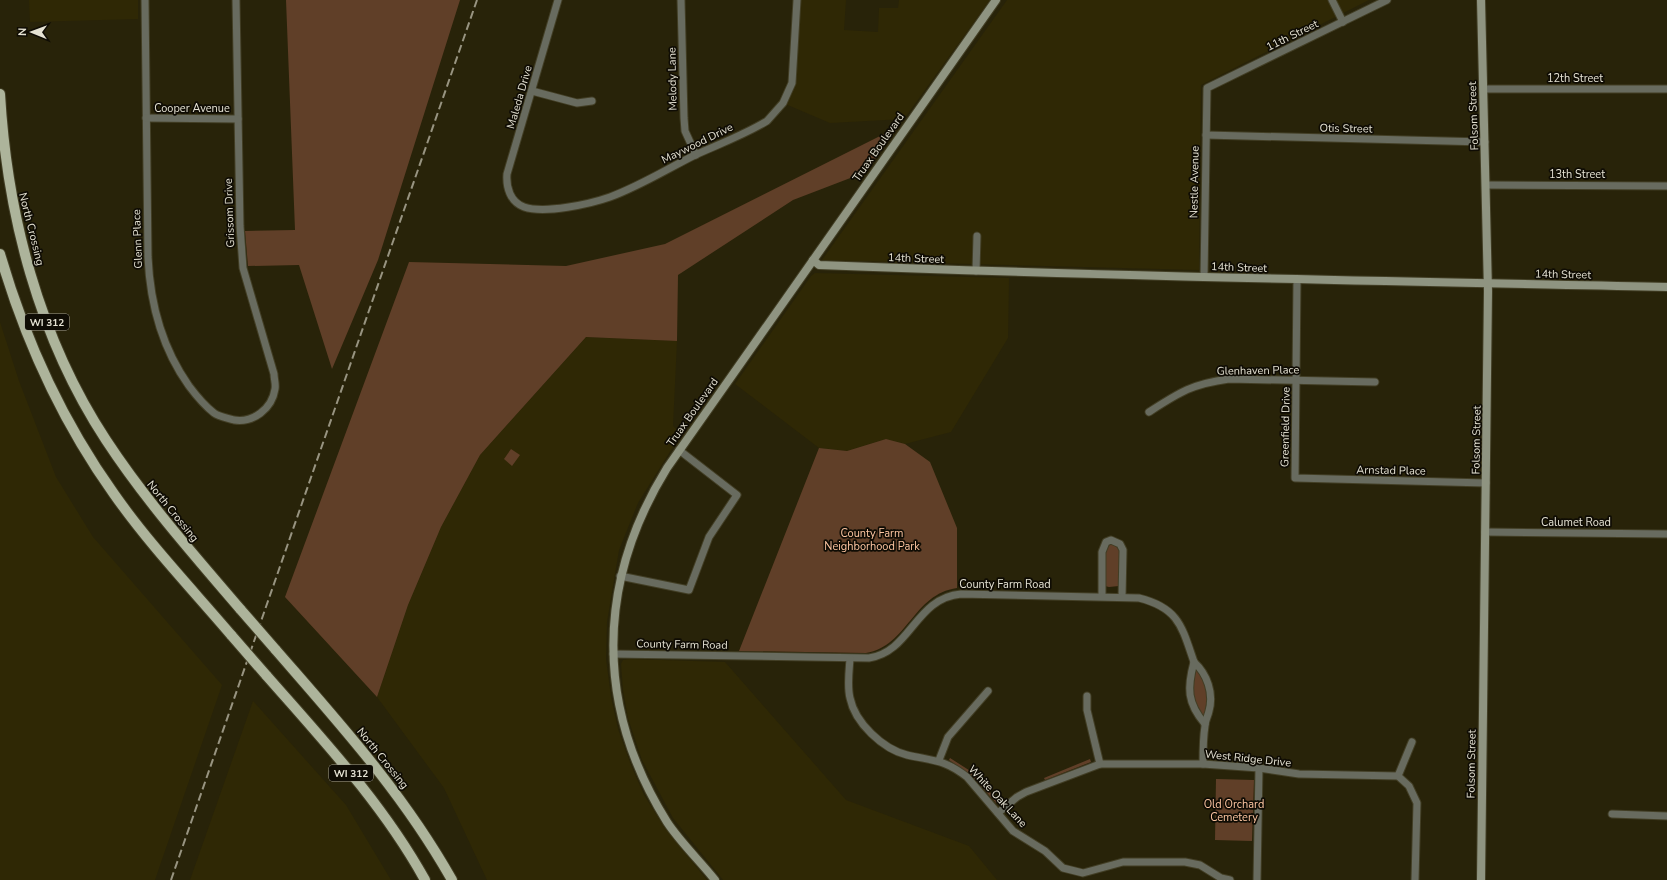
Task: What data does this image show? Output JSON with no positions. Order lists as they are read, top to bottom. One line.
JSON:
{"streets":{"main road":["North Crossing","WI 312"],"street":["11th Street","12th Street","Melody Lane","Maleda Drive","Cooper Avenue","Folsom Street","Otis Street","Maywood Drive","Truax Boulevard","13th Street","Nestle Avenue","Grissom Drive","Glenn Place","14th Street","Glenhaven Place","Greenfield Drive","Arnstad Place","Calumet Road","County Farm Road","West Ridge Drive","White Oak Lane"]},"crossings":[["11th Street","Nestle Avenue"],["12th Street","Folsom Street"],["Melody Lane","Maywood Drive"],["Maleda Drive","Maywood Drive"],["Cooper Avenue","Grissom Drive"],["Cooper Avenue","Glenn Place"],["Folsom Street","Otis Street"],["Folsom Street","13th Street"],["Folsom Street","14th Street"],["Folsom Street","Arnstad Place"],["Folsom Street","Calumet Road"],["Otis Street","Nestle Avenue"],["Truax Boulevard","14th Street"],["Truax Boulevard","County Farm Road"],["Nestle Avenue","14th Street"],["Grissom Drive","Glenn Place"],["14th Street","Greenfield Drive"],["Glenhaven Place","Greenfield Drive"],["Greenfield Drive","Arnstad Place"],["County Farm Road","West Ridge Drive"],["County Farm Road","White Oak Lane"],["West Ridge Drive","White Oak Lane"]],"parks":["County Farm Neighborhood Park","Old Orchard Cemetery"],"north":"left"}
